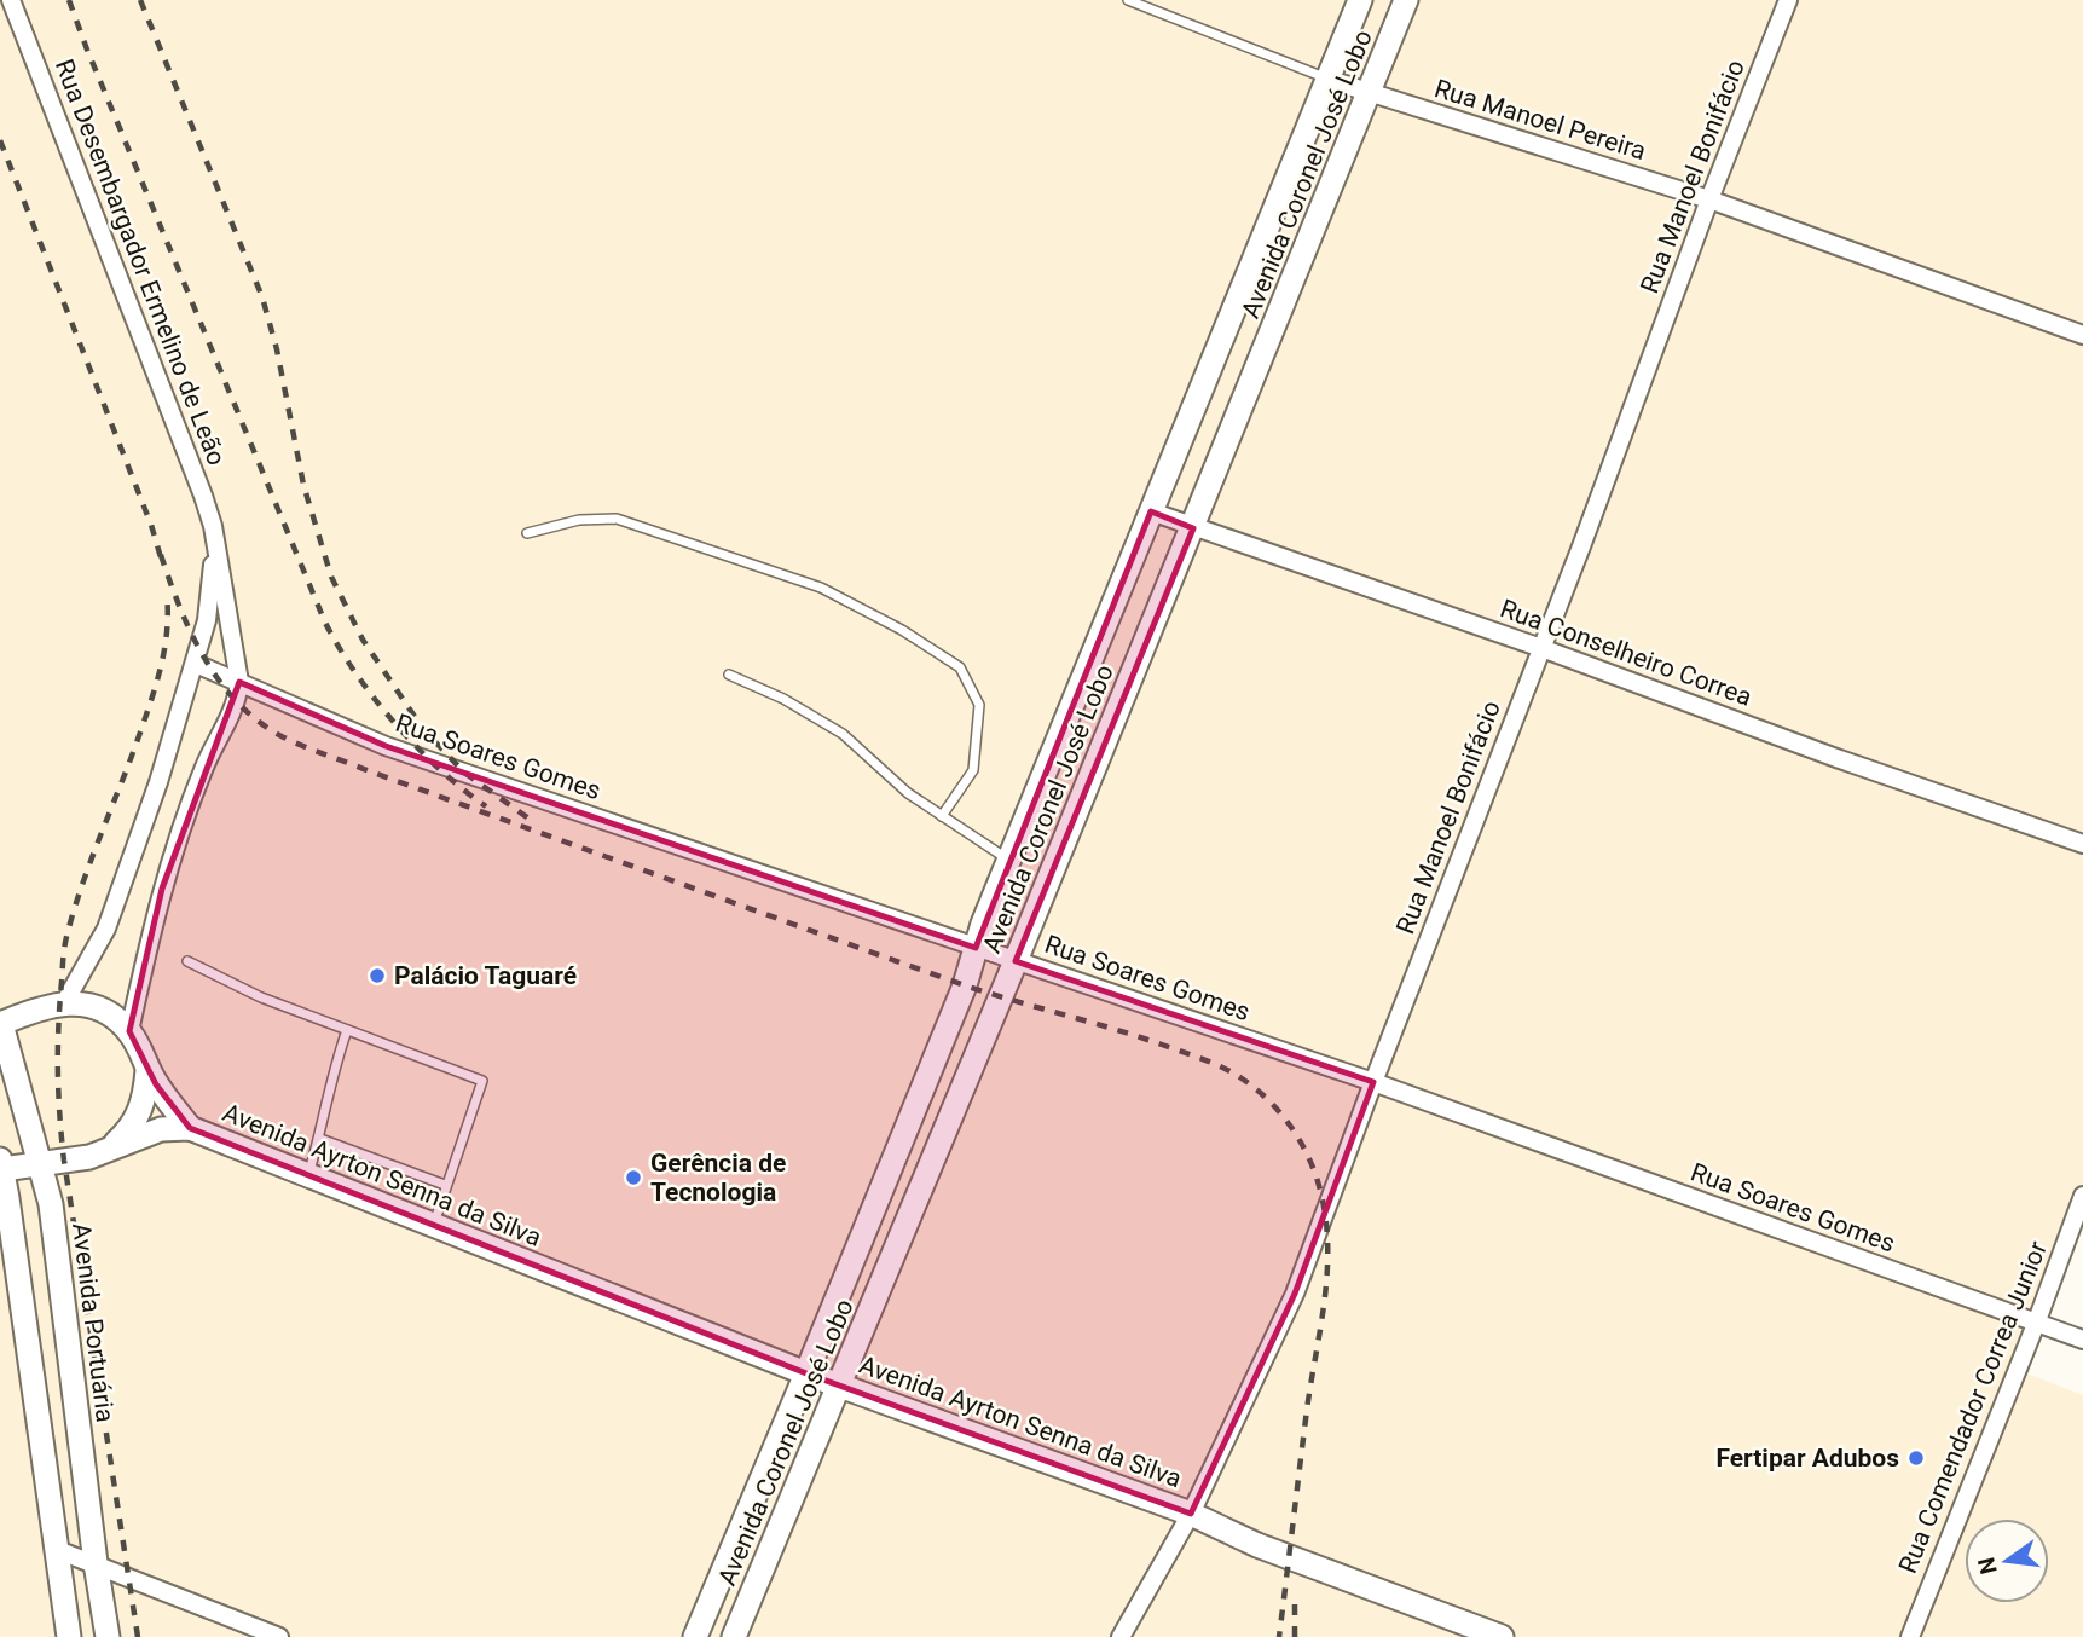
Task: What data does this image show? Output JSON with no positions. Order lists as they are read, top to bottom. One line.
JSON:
{"streets":{"street":["Rua Manoel Pereira","Avenida Coronel José Lobo","Rua Manoel Bonifácio","Rua Desembargador Ermelino de Leão","Rua Conselheiro Correa","Rua Soares Gomes","Avenida Ayrton Senna da Silva","Avenida Portuária","Rua Comendador Correa Junior"]},"crossings":[["Rua Manoel Pereira","Avenida Coronel José Lobo"],["Rua Manoel Pereira","Rua Manoel Bonifácio"],["Avenida Coronel José Lobo","Rua Conselheiro Correa"],["Avenida Coronel José Lobo","Rua Soares Gomes"],["Avenida Coronel José Lobo","Avenida Ayrton Senna da Silva"],["Rua Manoel Bonifácio","Rua Conselheiro Correa"],["Rua Manoel Bonifácio","Rua Soares Gomes"],["Rua Manoel Bonifácio","Avenida Ayrton Senna da Silva"],["Rua Desembargador Ermelino de Leão","Rua Soares Gomes"],["Rua Desembargador Ermelino de Leão","Avenida Ayrton Senna da Silva"],["Rua Desembargador Ermelino de Leão","Avenida Portuária"],["Rua Soares Gomes","Rua Comendador Correa Junior"],["Avenida Ayrton Senna da Silva","Avenida Portuária"]],"places":["Palácio Taguaré","Gerência de Tecnologia","Fertipar Adubos"],"north":"left"}
